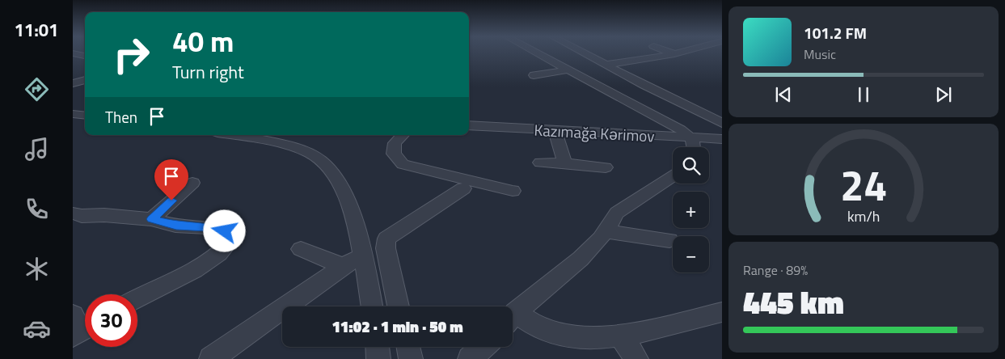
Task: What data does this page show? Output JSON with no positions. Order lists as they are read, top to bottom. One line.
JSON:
{"streets":{"street":["Kazımağa Kərimov"]},"page":{"tabs":"11:01","turn":["40 m","Turn right"],"song":["101.2 FM","Music"],"then":"Then","map_buttons":["+","−"],"tile":["Range · 89%","445 km"],"limit":"30","trip":"11:02 · 1 min · 50 m","gauge":["24","km/h"]}}
